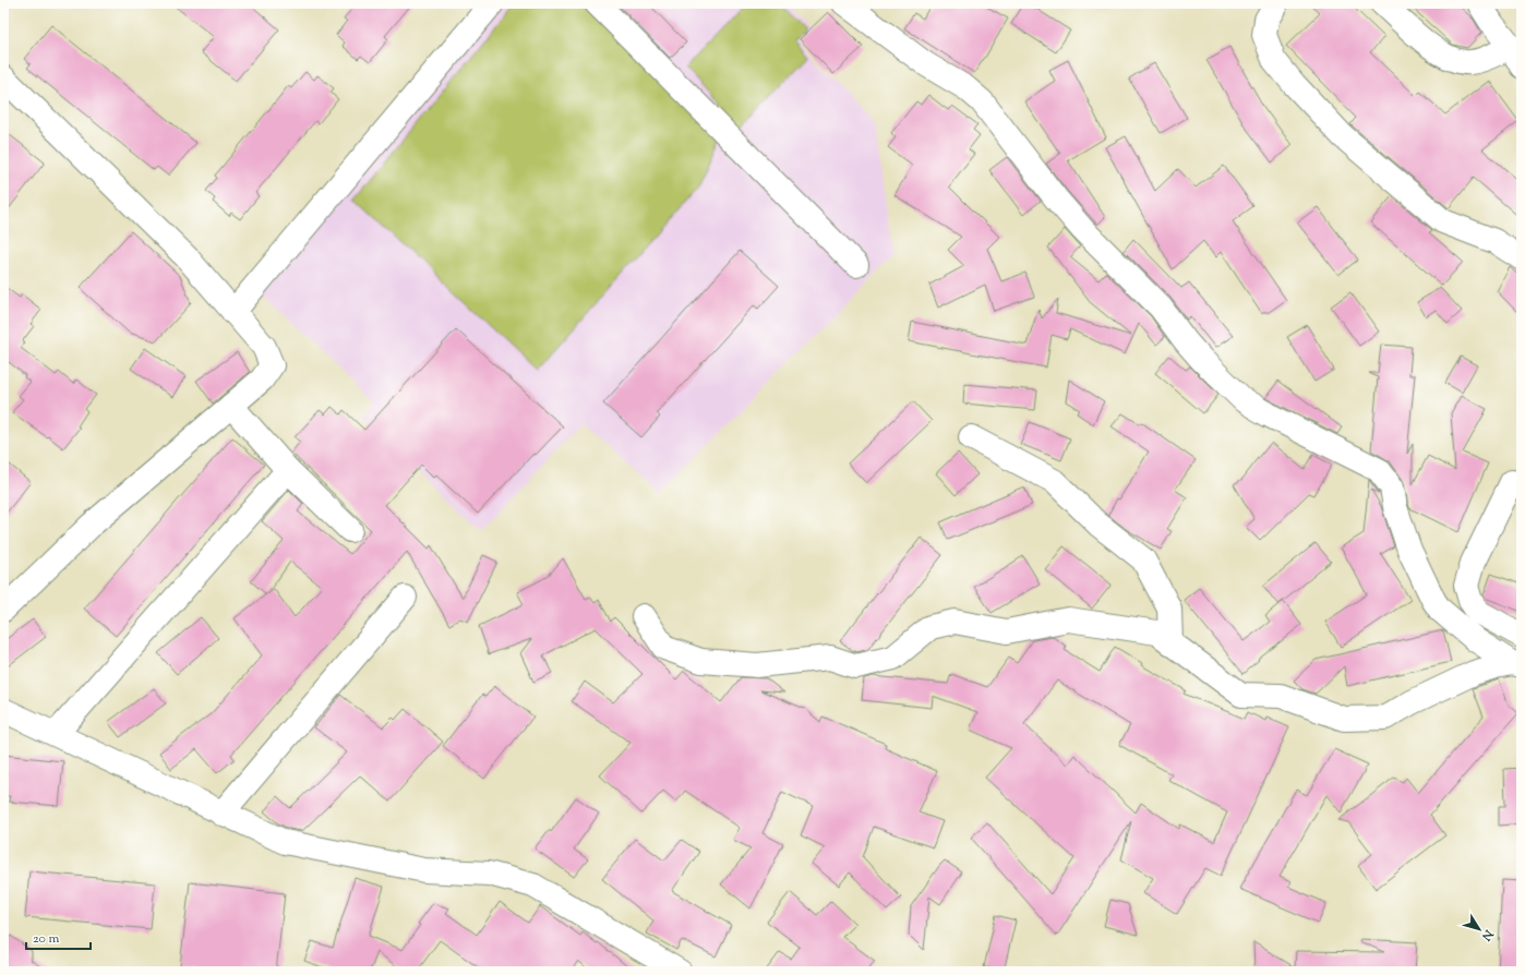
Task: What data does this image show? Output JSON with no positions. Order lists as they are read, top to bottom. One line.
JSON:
{"scale_bar":"20 m","north":"bottom right"}
